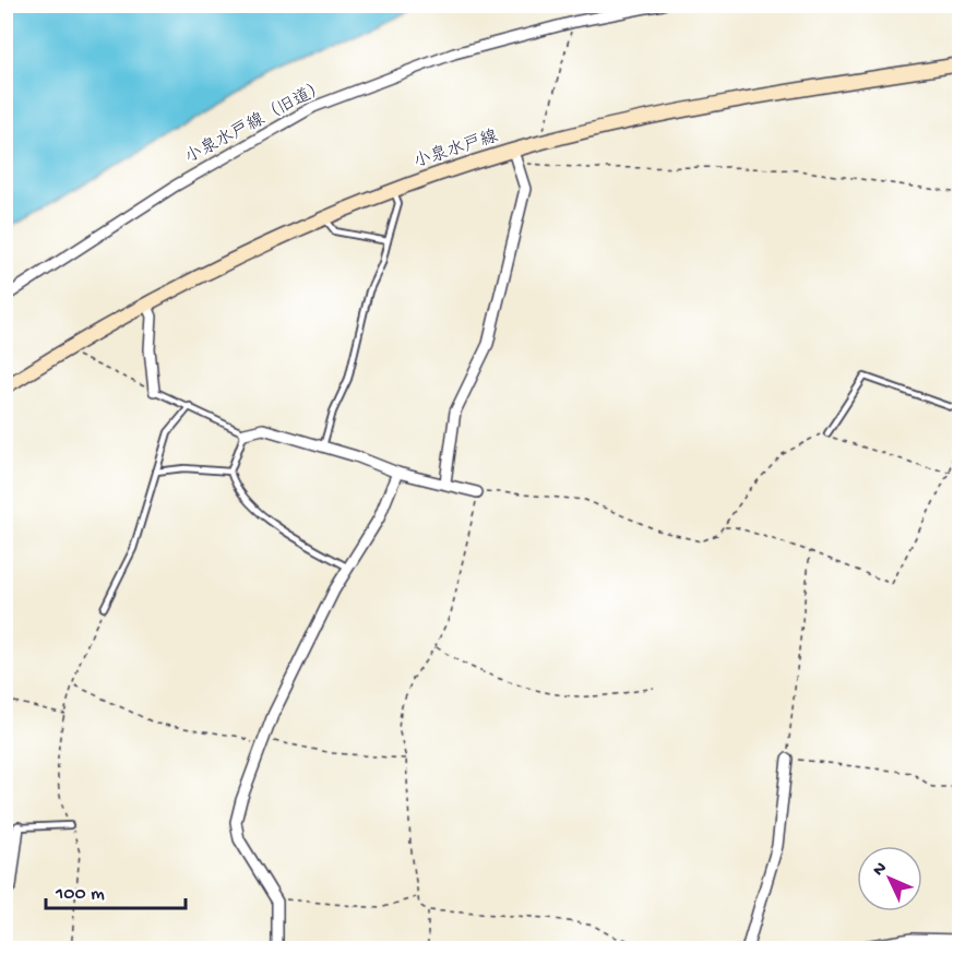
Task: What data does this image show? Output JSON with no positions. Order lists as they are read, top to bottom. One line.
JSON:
{"streets":{"main road":["小泉水戸線"],"street":["小泉水戸線（旧道）"]},"scale_bar":"100 m","north":"top left"}
